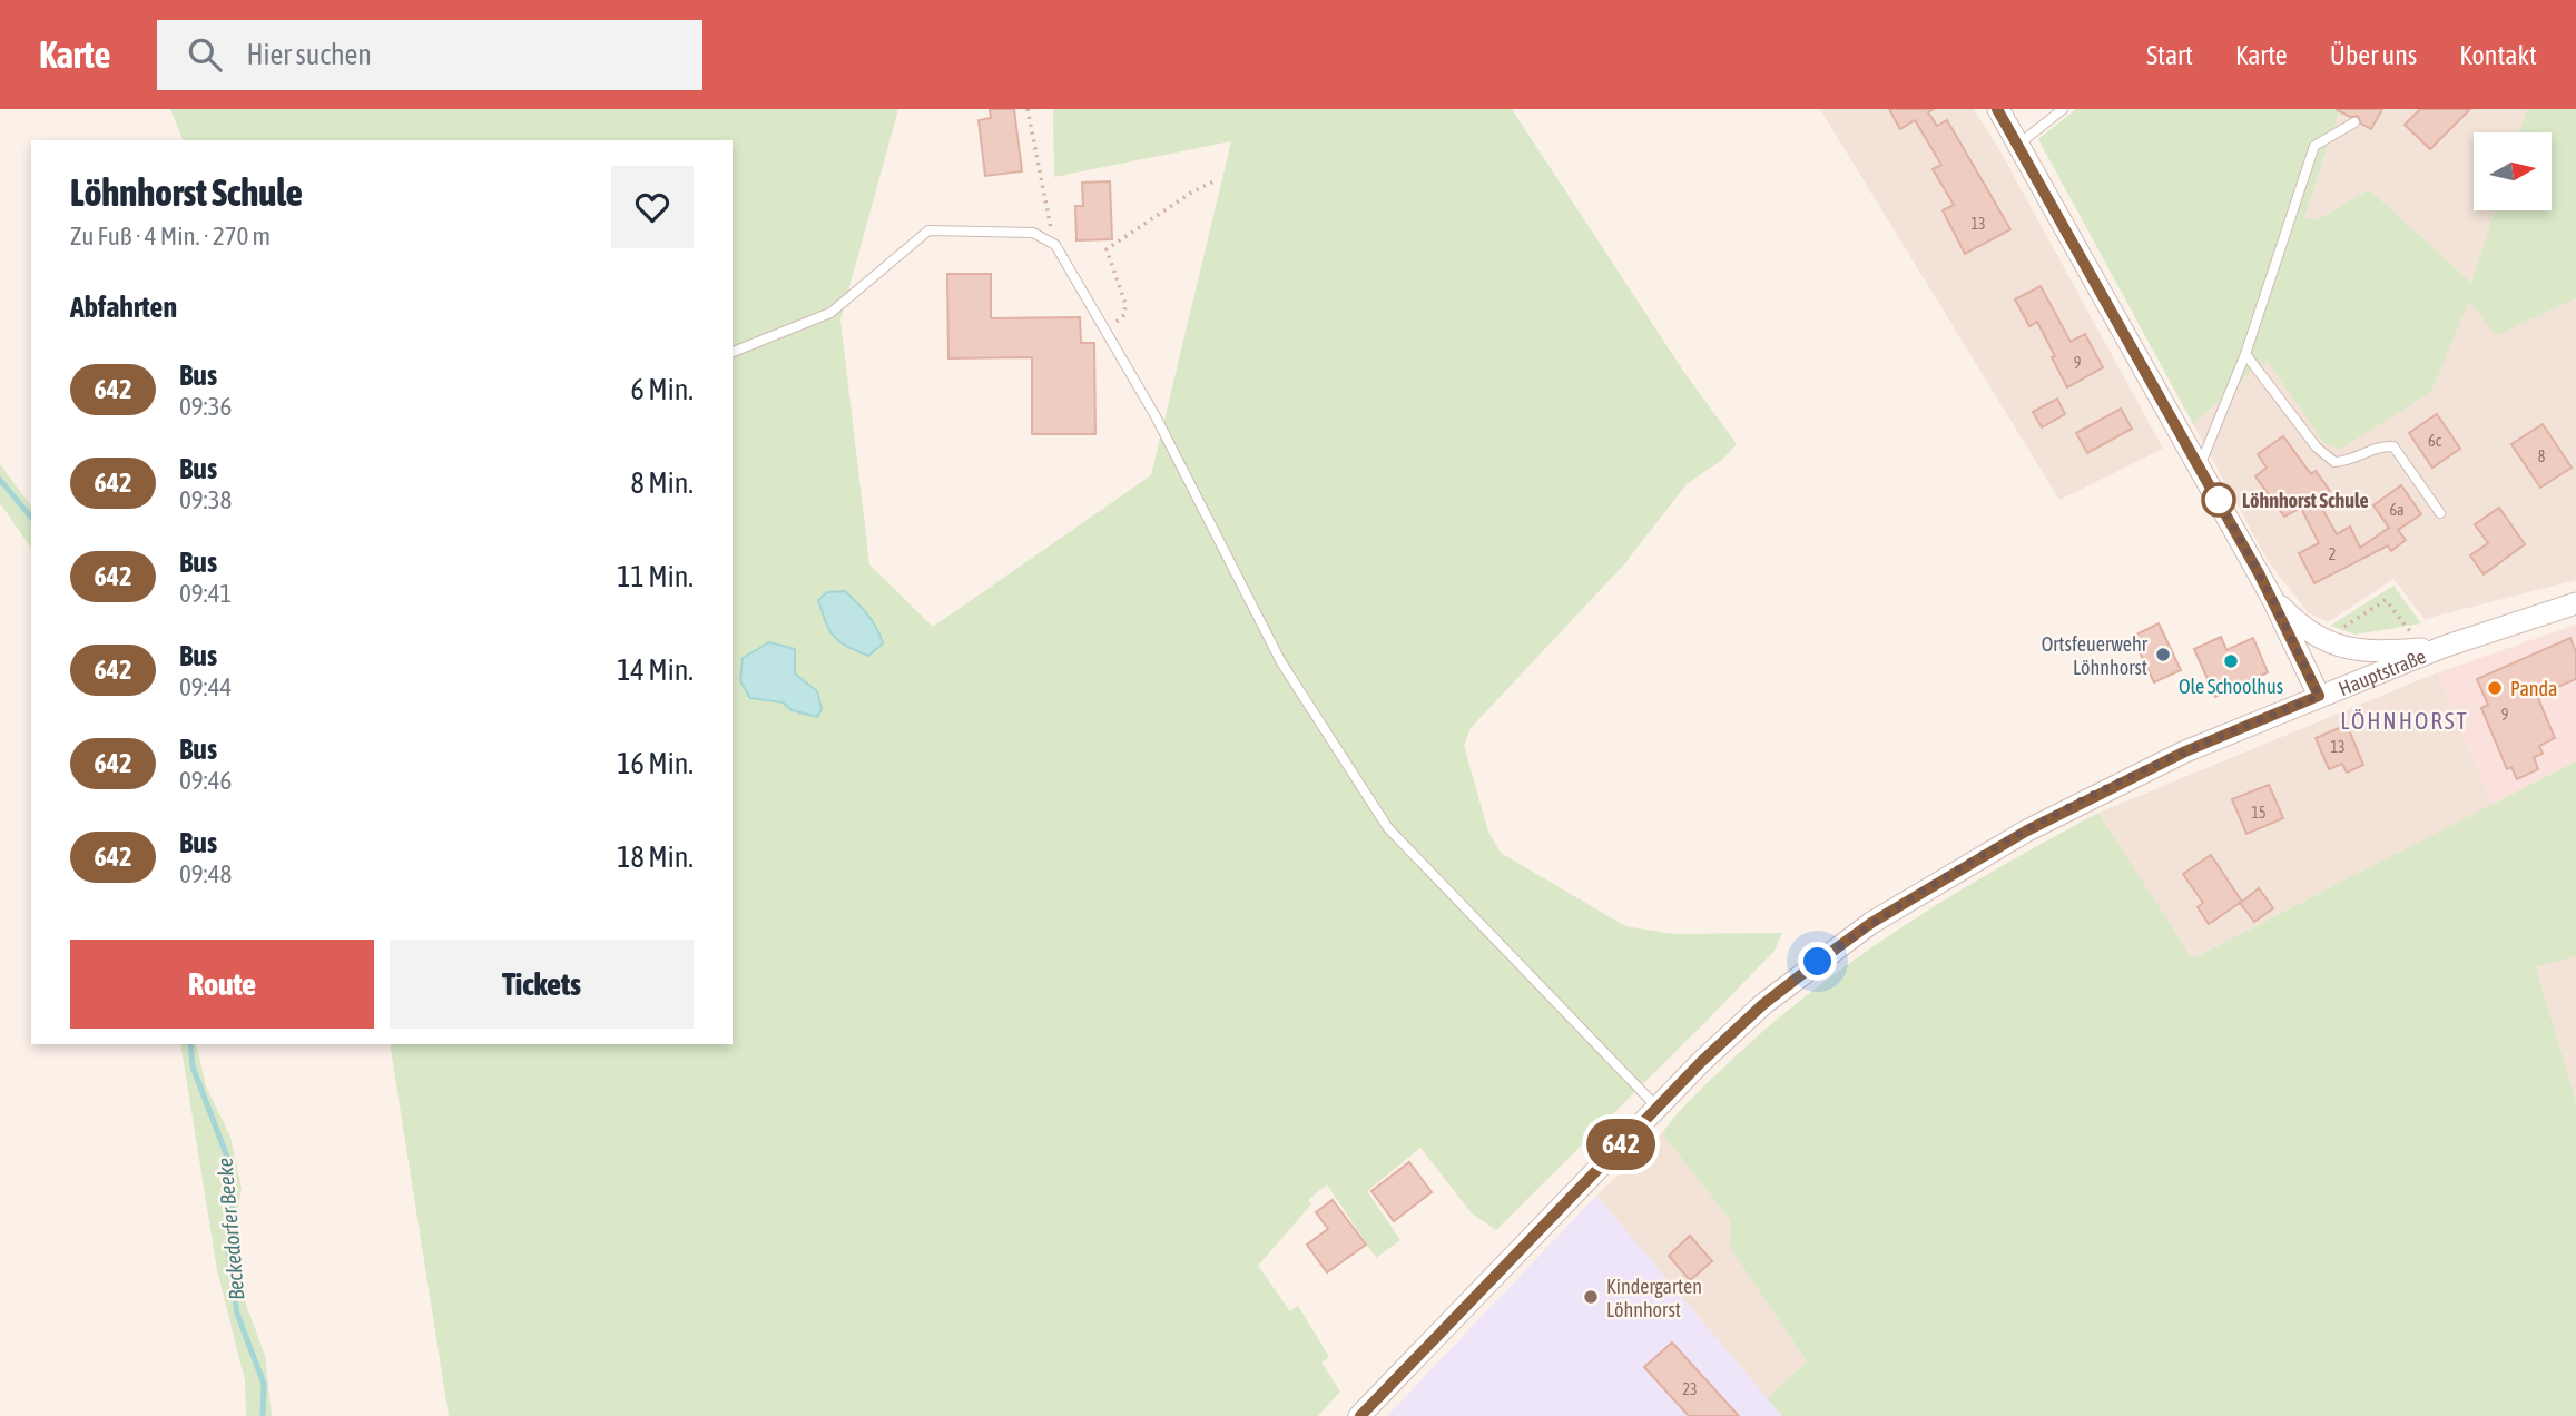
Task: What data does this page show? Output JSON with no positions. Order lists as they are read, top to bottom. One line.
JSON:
{"streets":{"street":["Hauptstraße"]},"districts":["LÖHNHORST"],"water":["Beckedorfer Beeke"],"places":["Löhnhorst Schule","Ortsfeuerwehr Löhnhorst","Ole Schoolhus","Panda","Kindergarten Löhnhorst"],"lines":["bus line 642"],"house_numbers":["13","9","6c","8","6a","2","9","13","15","23"],"north":"right","page":{"header":"Karte","search":"Hier suchen","nav":["Start","Karte","Über uns","Kontakt"],"on_map":"642","heading":[["Löhnhorst Schule","Zu Fuß · 4 Min. · 270 m"],"Abfahrten"],"list":[{"mark":"642","name":"Bus","note":"09:36","value":"6 Min."},{"mark":"642","name":"Bus","note":"09:38","value":"8 Min."},{"mark":"642","name":"Bus","note":"09:41","value":"11 Min."},{"mark":"642","name":"Bus","note":"09:44","value":"14 Min."},{"mark":"642","name":"Bus","note":"09:46","value":"16 Min."},{"mark":"642","name":"Bus","note":"09:48","value":"18 Min."}],"buttons":["Route","Tickets"]}}
